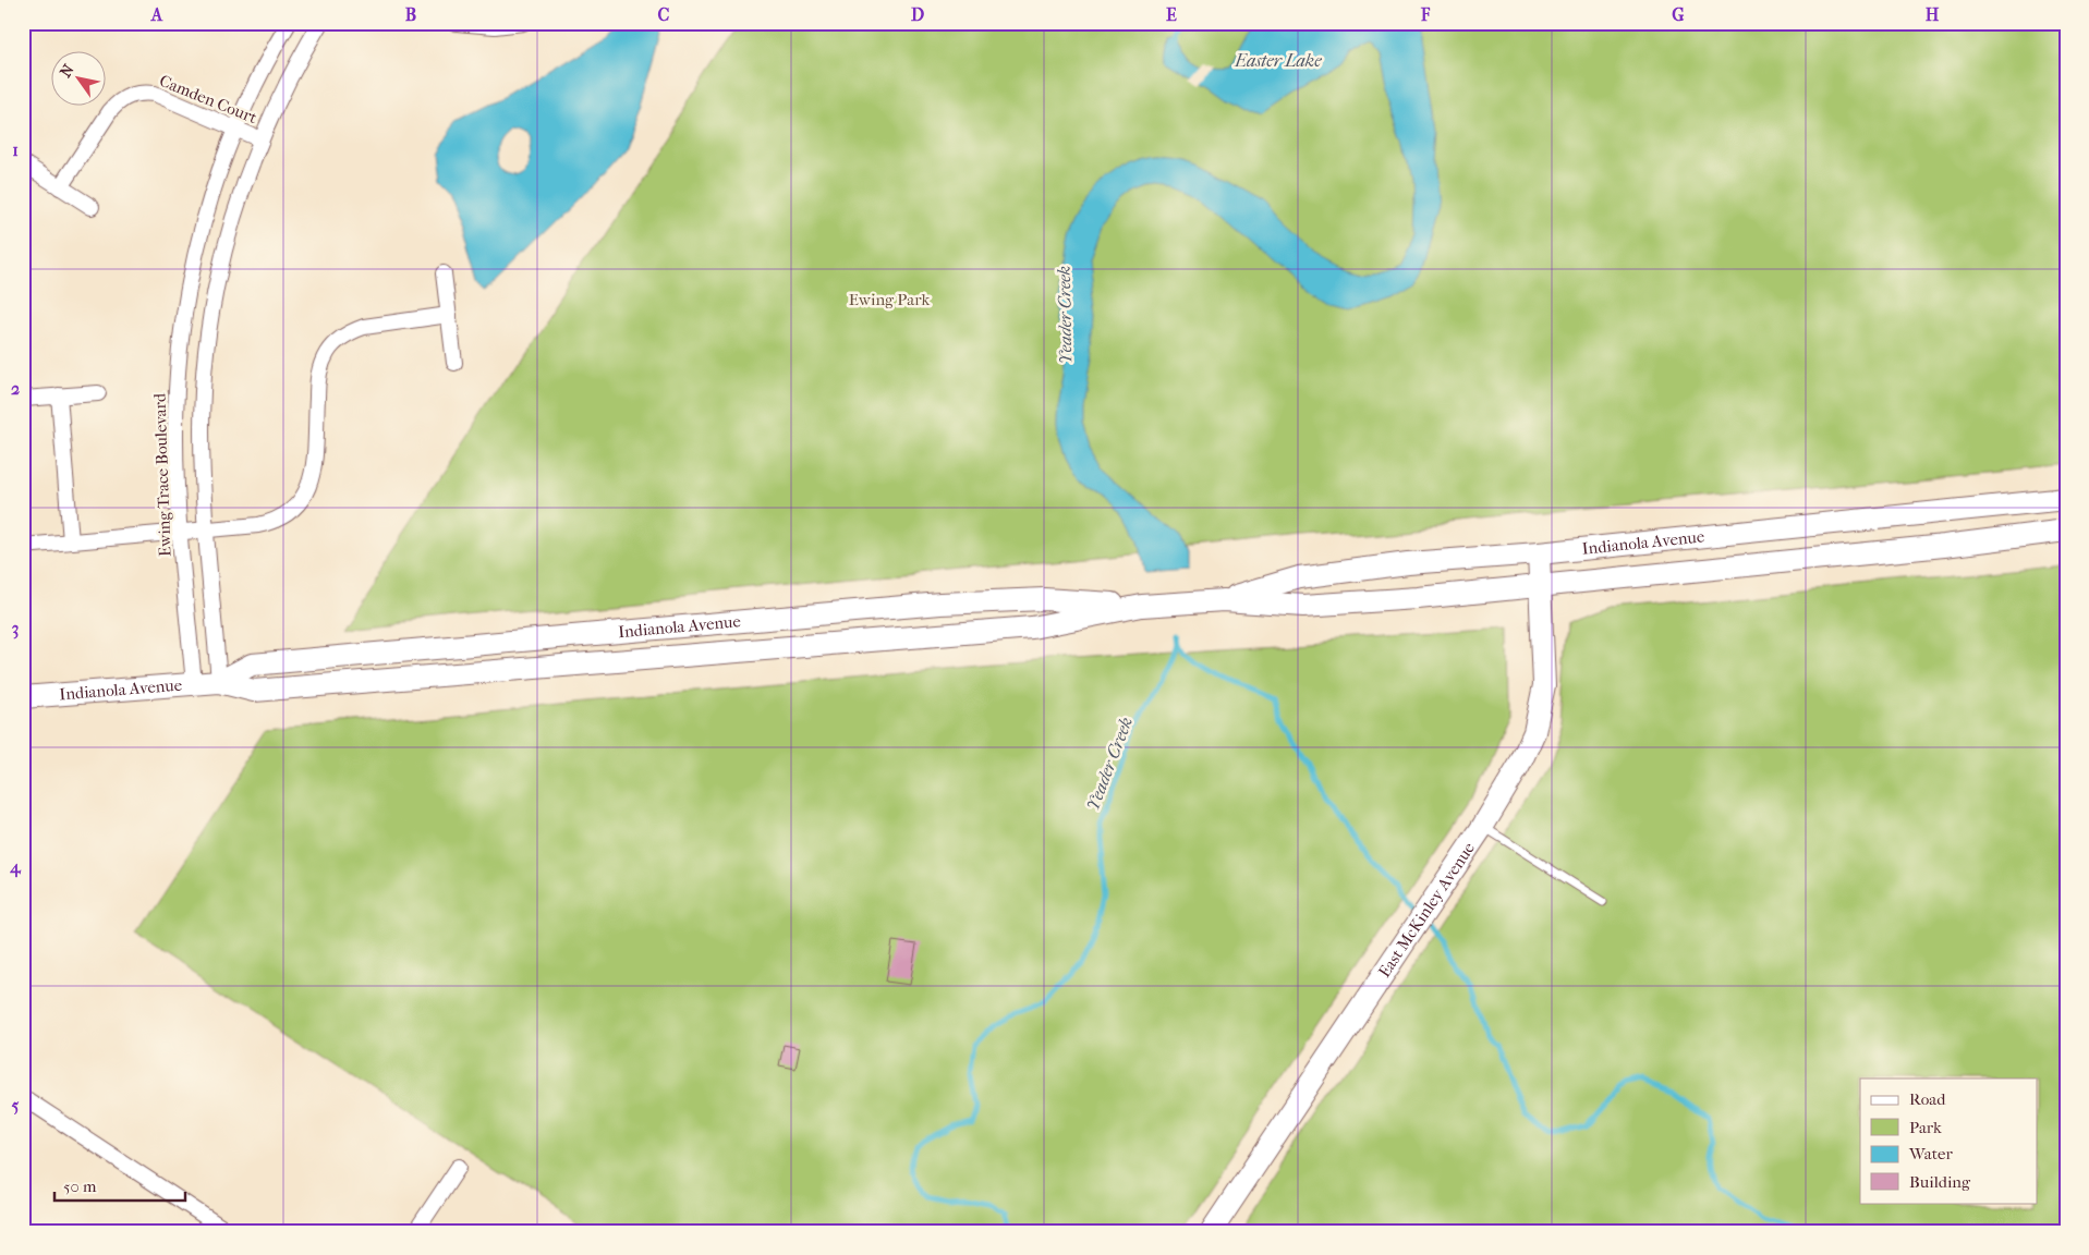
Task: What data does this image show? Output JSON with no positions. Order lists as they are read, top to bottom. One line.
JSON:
{"streets":{"main road":["Indianola Avenue","East McKinley Avenue"],"street":["Camden Court","Ewing Trace Boulevard"]},"crossings":[["Camden Court","Ewing Trace Boulevard"],["Ewing Trace Boulevard","Indianola Avenue"],["Indianola Avenue","East McKinley Avenue"]],"water":["Easter Lake","Yeader Creek"],"parks":["Ewing Park"],"legend":["Road","Park","Water","Building"],"scale_bar":"50 m","north":"top left","grid":{"columns":["A","B","C","D","E","F","G","H"],"rows":["1","2","3","4","5"]}}
